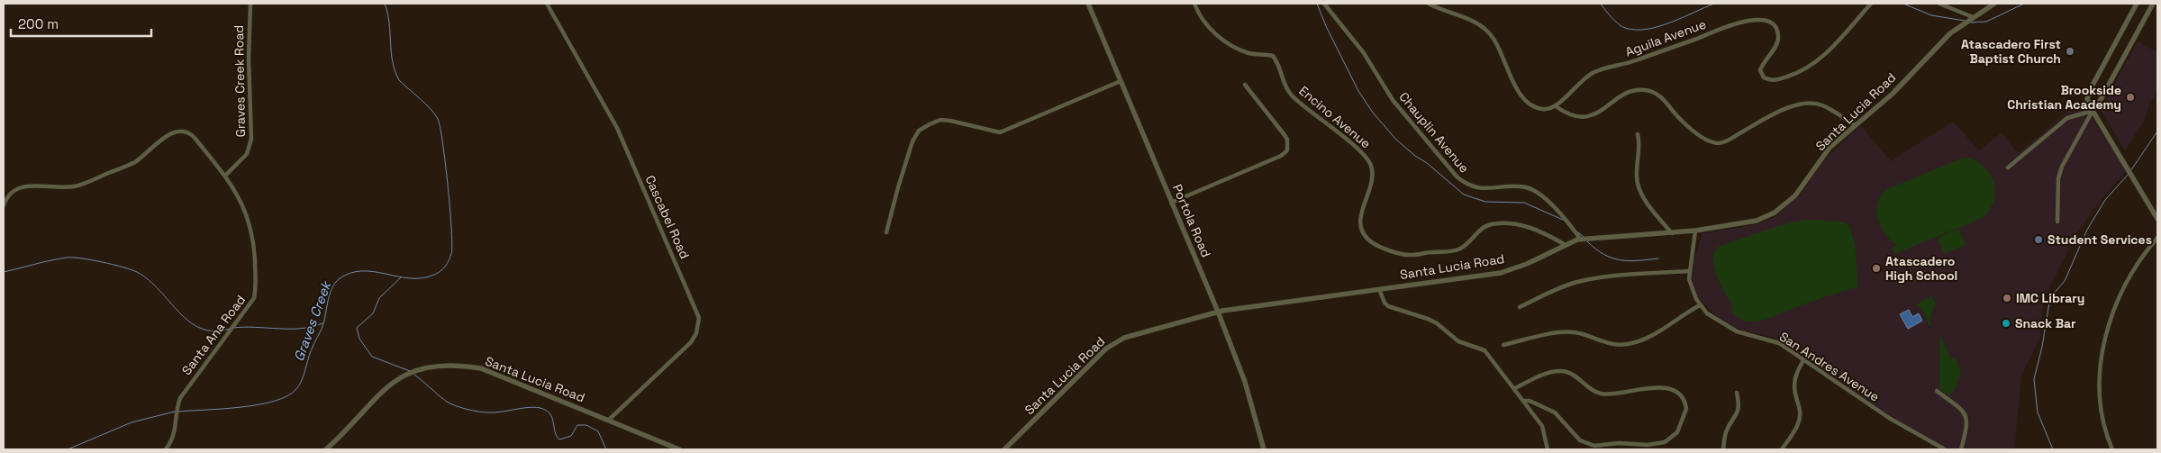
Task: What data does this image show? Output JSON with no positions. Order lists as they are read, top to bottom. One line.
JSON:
{"streets":{"street":["Aguila Avenue","Graves Creek Road","Santa Lucia Road","Encino Avenue","Chauplin Avenue","Cascabel Road","Portola Road","Santa Ana Road","San Andres Avenue"]},"crossings":[["Graves Creek Road","Santa Ana Road"],["Santa Lucia Road","Encino Avenue"],["Santa Lucia Road","Chauplin Avenue"],["Santa Lucia Road","Cascabel Road"],["Santa Lucia Road","Portola Road"],["Santa Lucia Road","San Andres Avenue"]],"water":["Graves Creek"],"places":["Atascadero First Baptist Church","Brookside Christian Academy","Student Services","Atascadero High School","IMC Library","Snack Bar"],"scale_bar":"200 m"}
